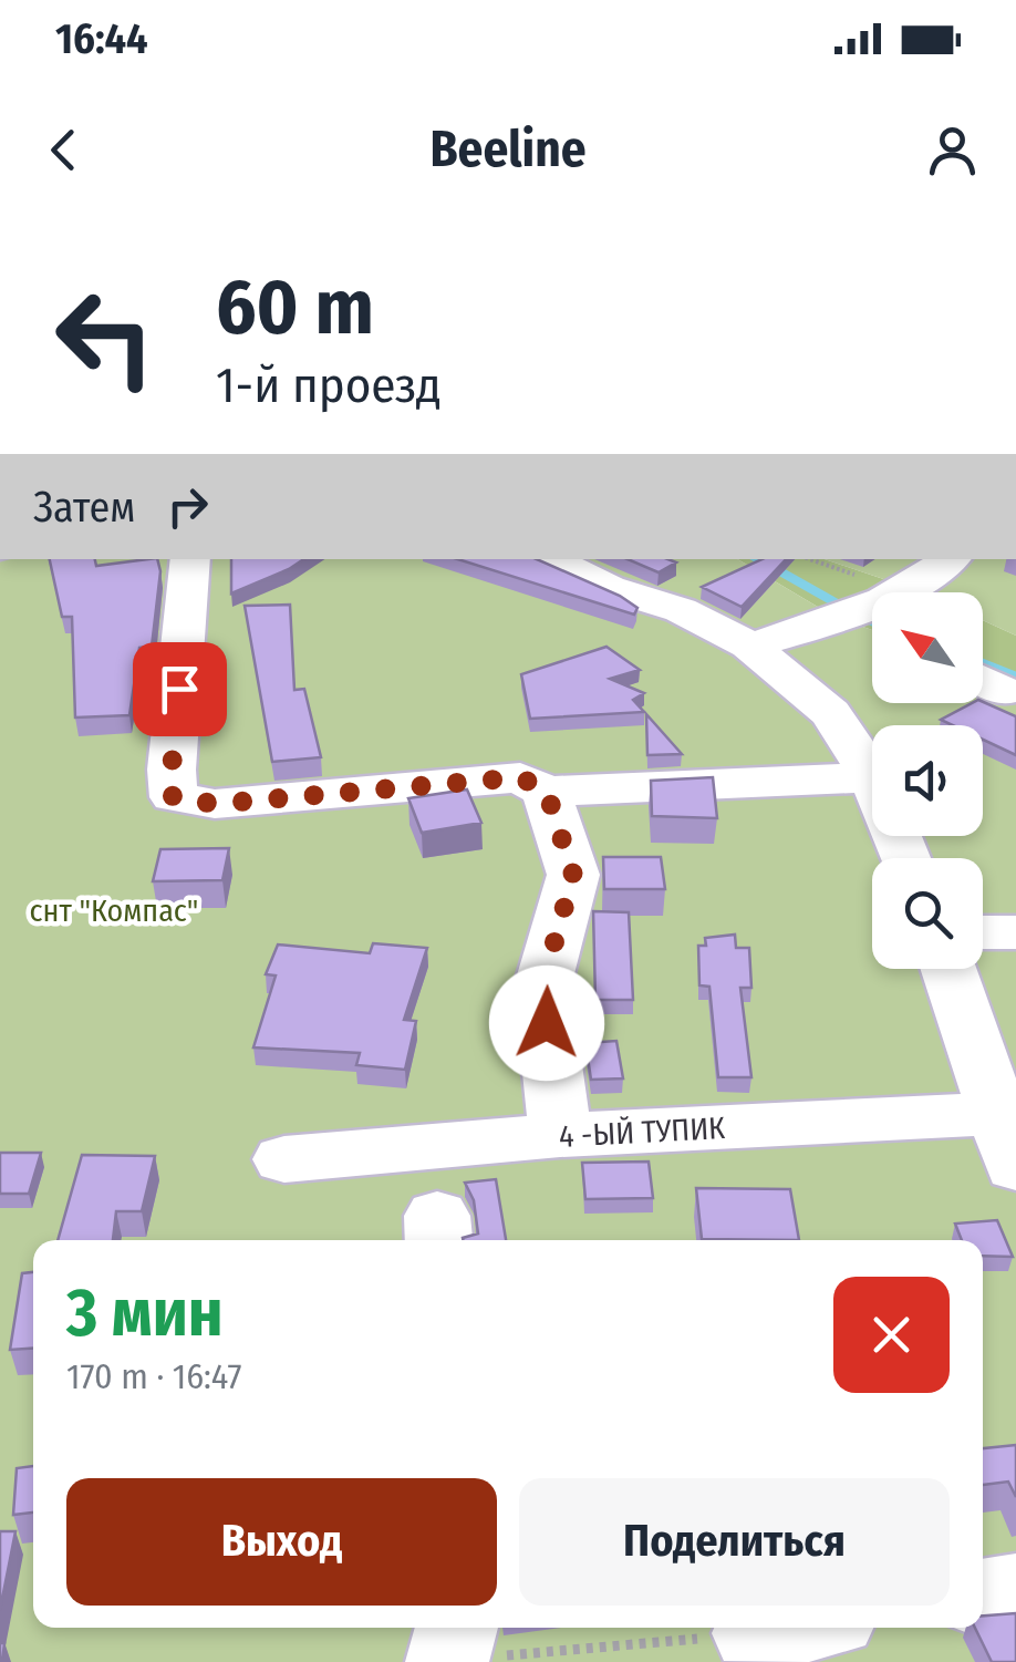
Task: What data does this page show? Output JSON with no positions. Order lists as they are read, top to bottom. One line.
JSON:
{"streets":{"street":["4 -ЫЙ ТУПИК"]},"parks":["снт \"Компас\""],"north":"top left","page":{"status":"16:44","header":"Beeline","turn":["60 m","1-й проезд"],"then":"Затем","heading":["3 мин","170 m · 16:47"],"buttons":["Выход","Поделиться"]}}
